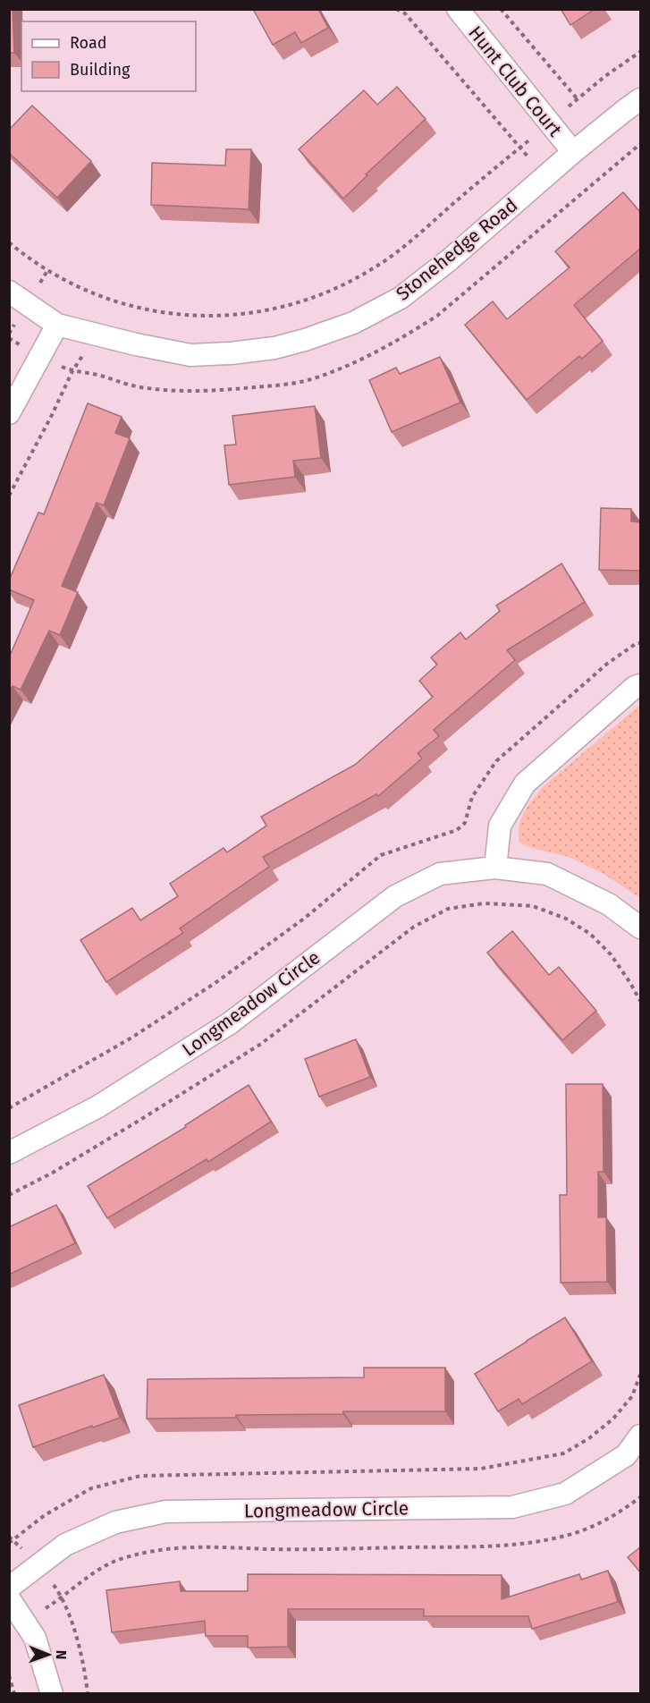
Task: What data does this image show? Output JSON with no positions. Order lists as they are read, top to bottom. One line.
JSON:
{"streets":{"street":["Hunt Club Court","Stonehedge Road","Longmeadow Circle"]},"crossings":[["Hunt Club Court","Stonehedge Road"]],"legend":["Road","Building"],"north":"right"}
